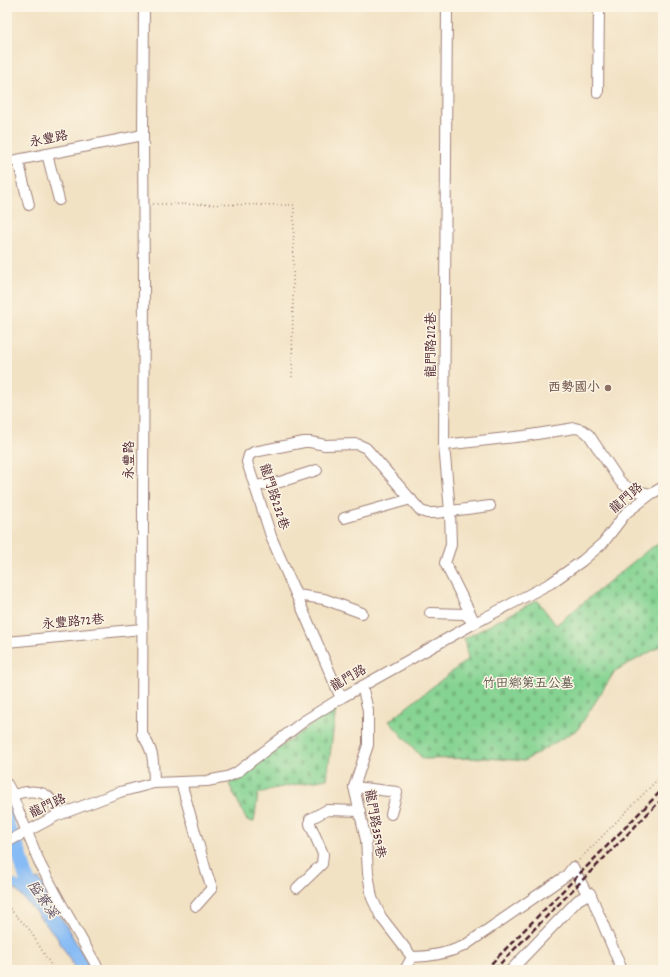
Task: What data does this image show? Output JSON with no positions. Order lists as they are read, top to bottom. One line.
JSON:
{"streets":{"street":["永豐路","龍門路212巷","龍門路232巷","龍門路","永豐路72巷","龍門路359巷"]},"crossings":[["永豐路","龍門路"],["永豐路","永豐路72巷"],["龍門路212巷","龍門路232巷"],["龍門路212巷","龍門路"],["龍門路232巷","龍門路"],["龍門路","龍門路359巷"]],"water":["隘寮溪"],"parks":["竹田鄉第五公墓"],"places":["西勢國小"]}
